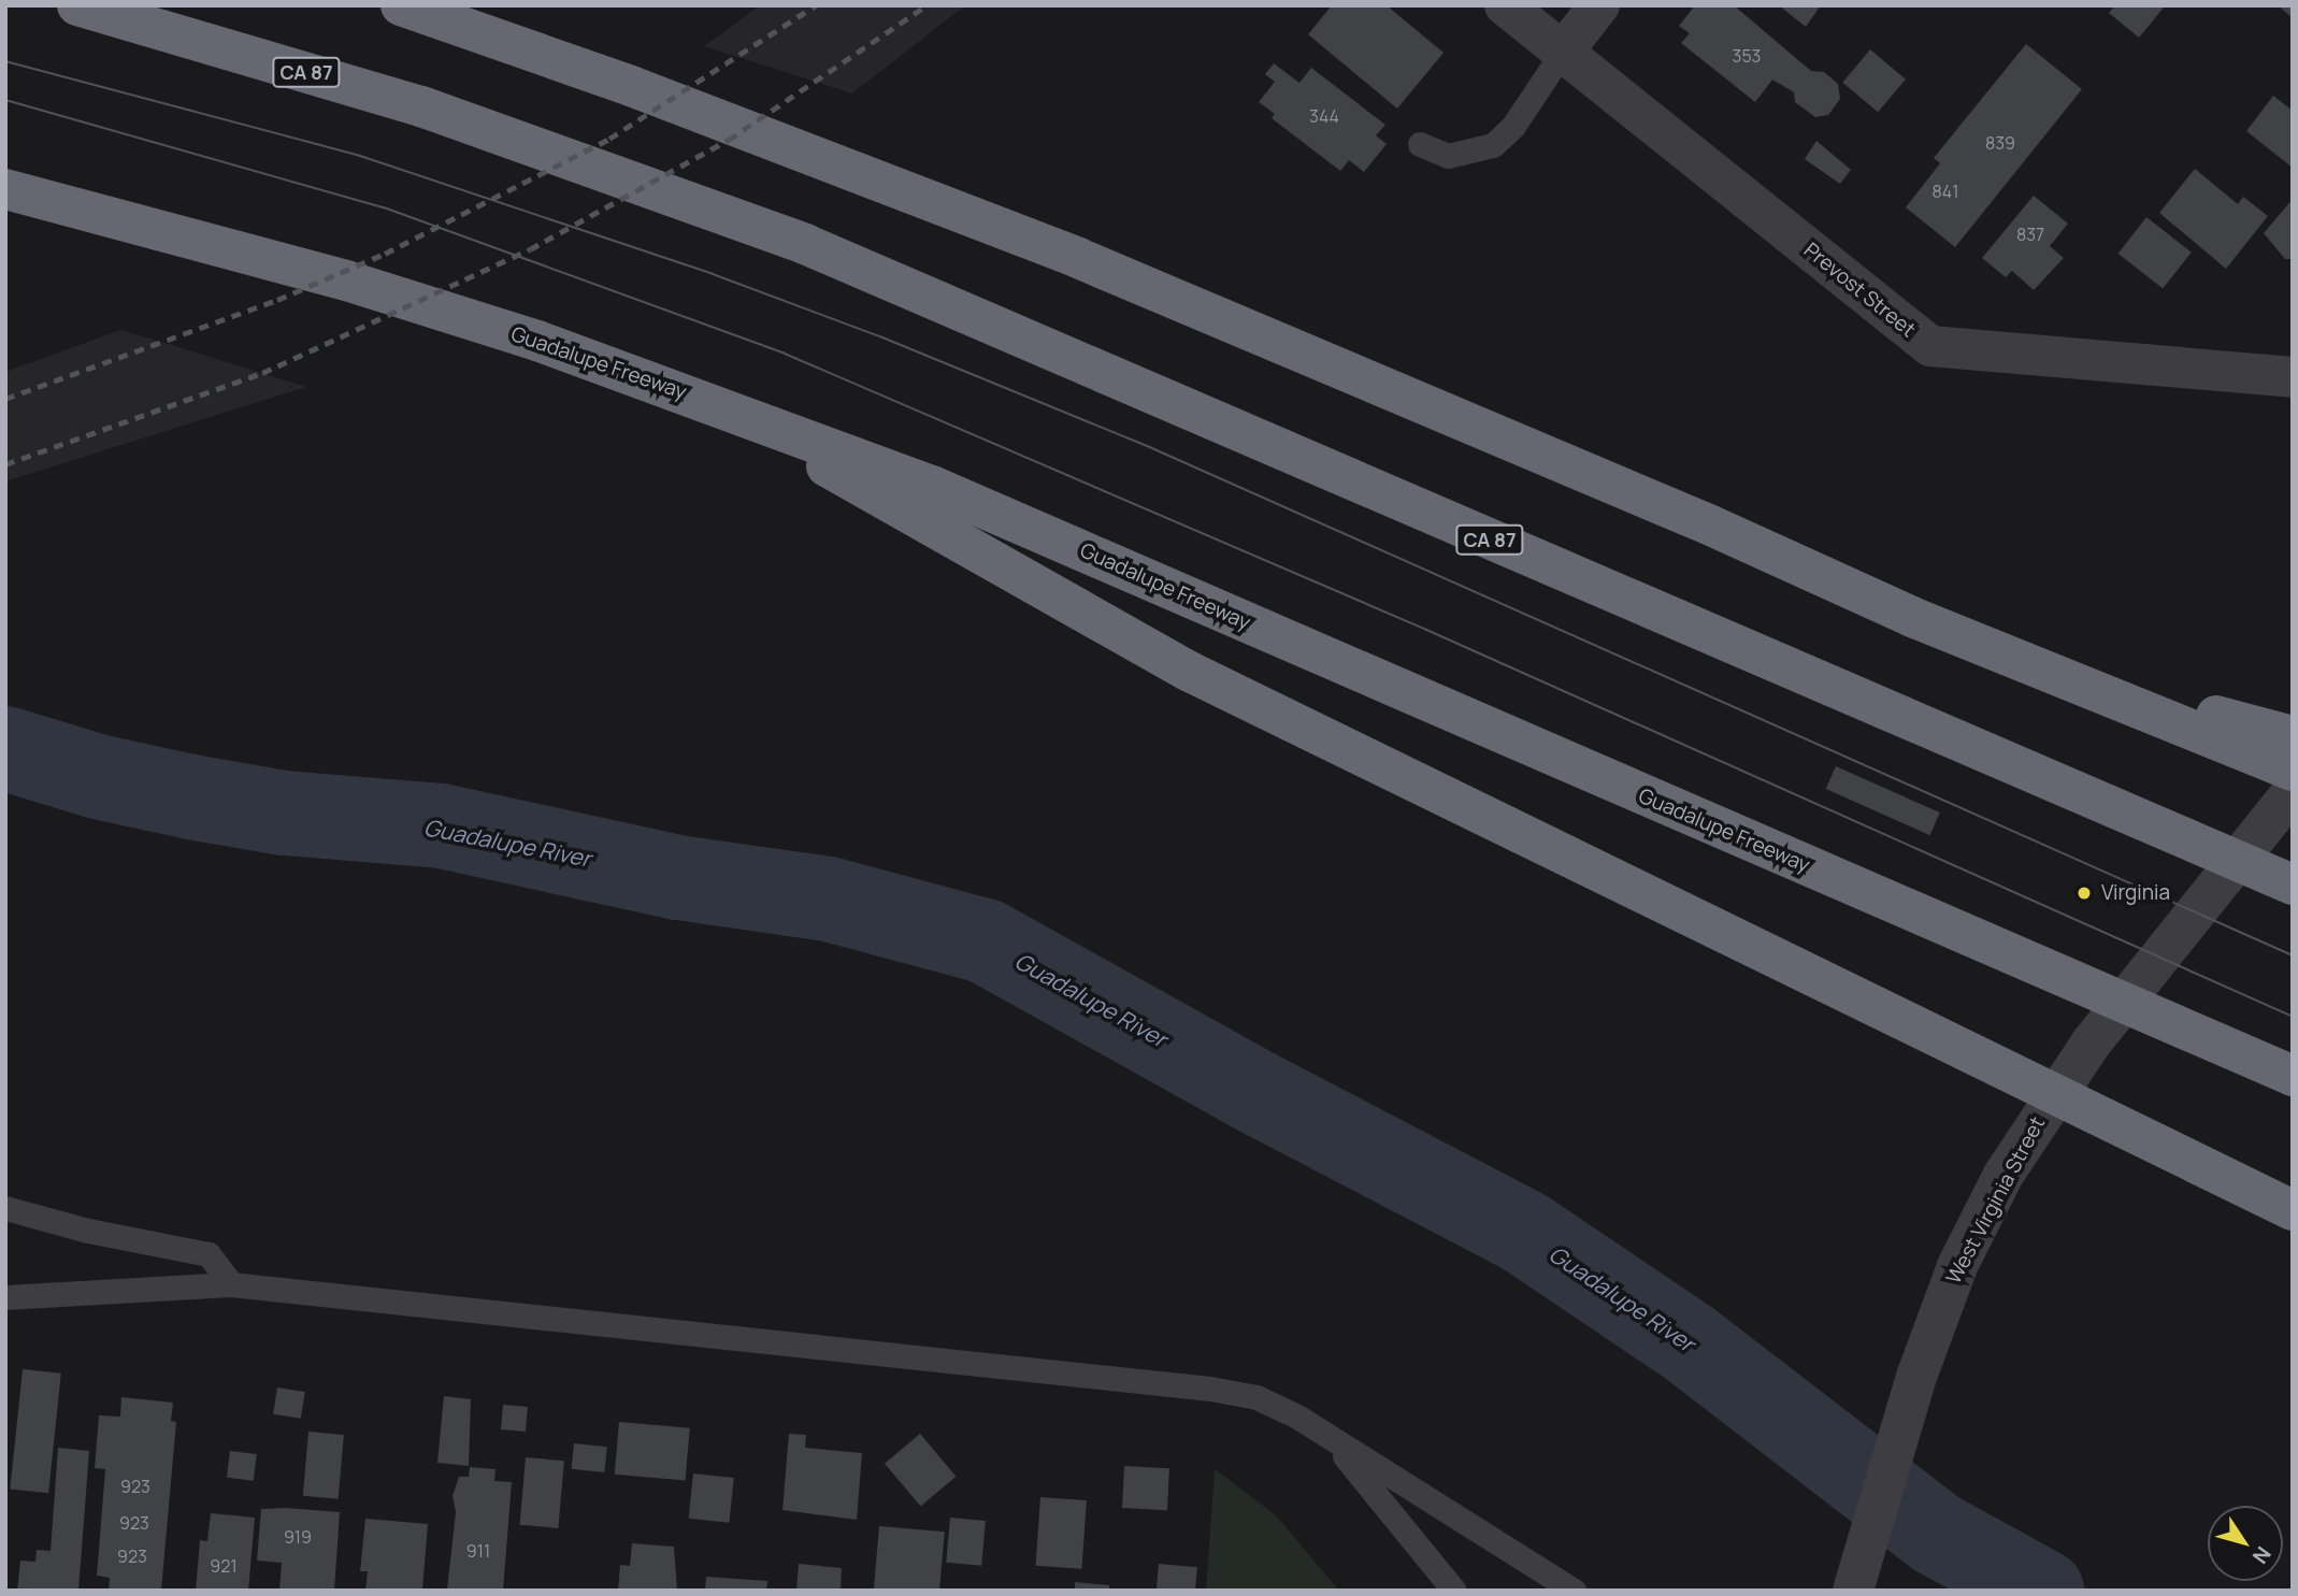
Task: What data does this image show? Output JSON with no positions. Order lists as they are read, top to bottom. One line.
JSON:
{"streets":{"highway":["CA 87","Guadalupe Freeway"],"street":["Prevost Street","West Virginia Street"]},"water":["Guadalupe River"],"places":["Virginia"],"house_numbers":["353","344","839","841","837","923","923","919","911","923","921"],"north":"bottom right"}
